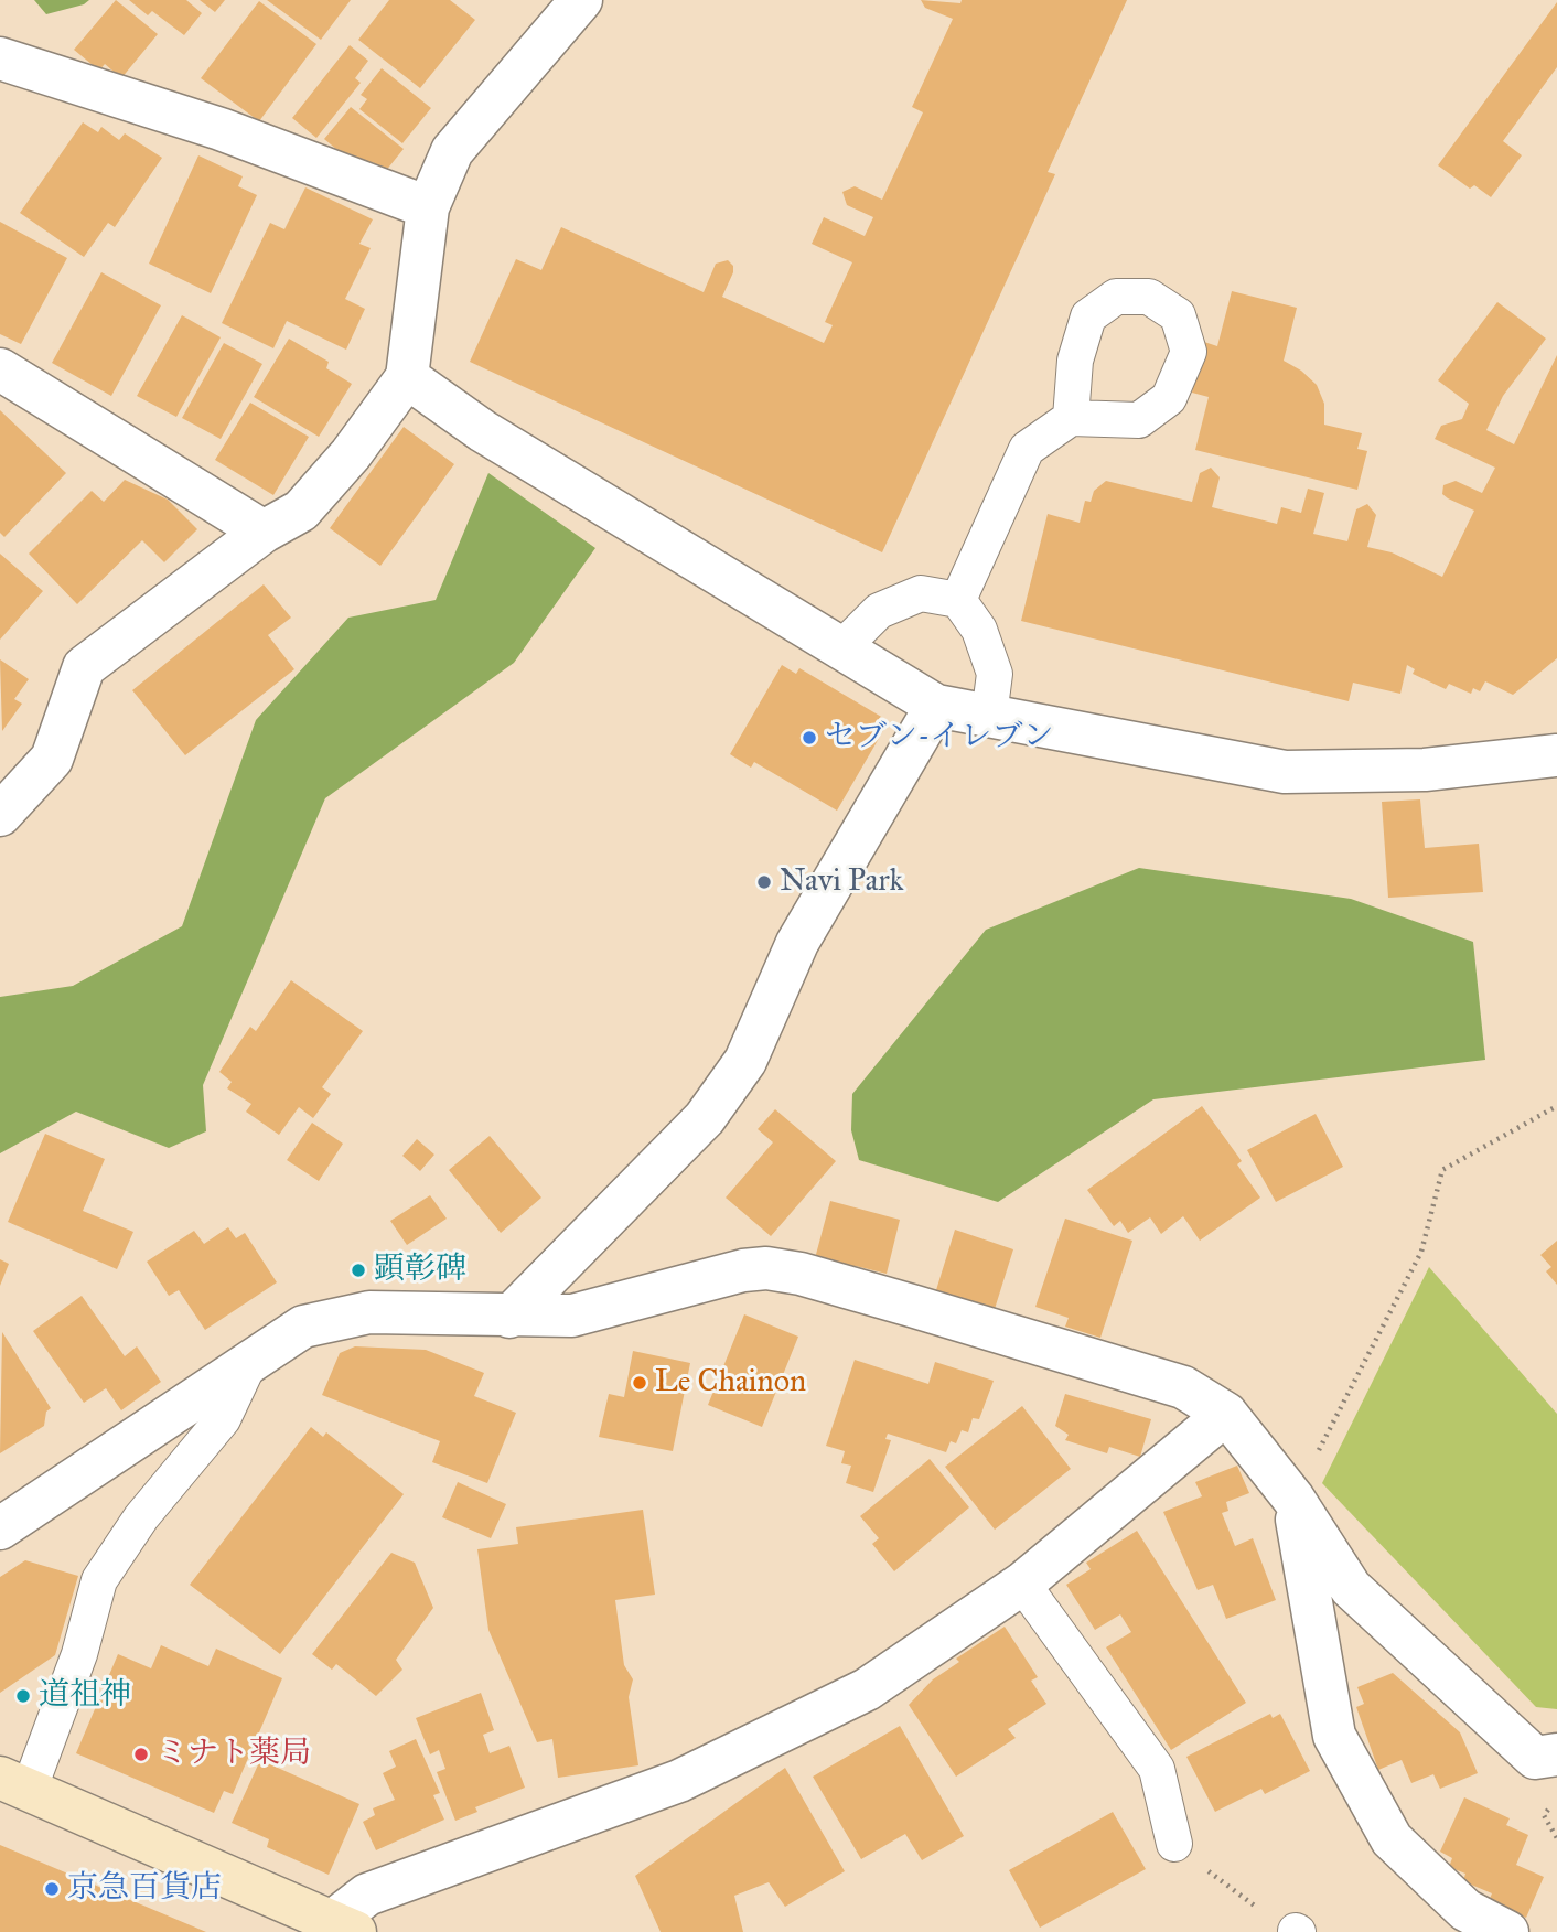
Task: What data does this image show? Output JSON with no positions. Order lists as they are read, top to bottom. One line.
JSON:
{"places":["セブン-イレブン","Navi Park","顕彰碑","Le Chainon","道祖神","ミナト薬局","京急百貨店"]}
